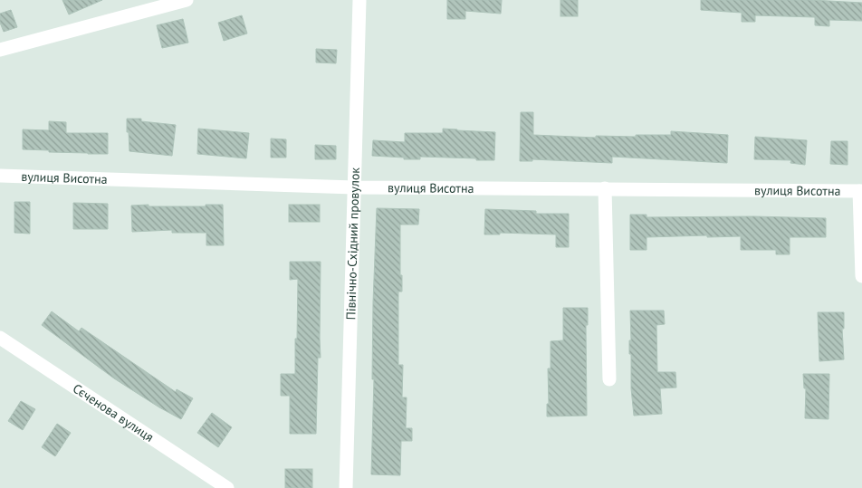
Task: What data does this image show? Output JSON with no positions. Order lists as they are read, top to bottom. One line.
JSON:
{"streets":{"street":["вулиця Висотна","Північно-Східний провулок","Сєченова вулиця"]},"crossings":[["вулиця Висотна","Північно-Східний провулок"]]}
